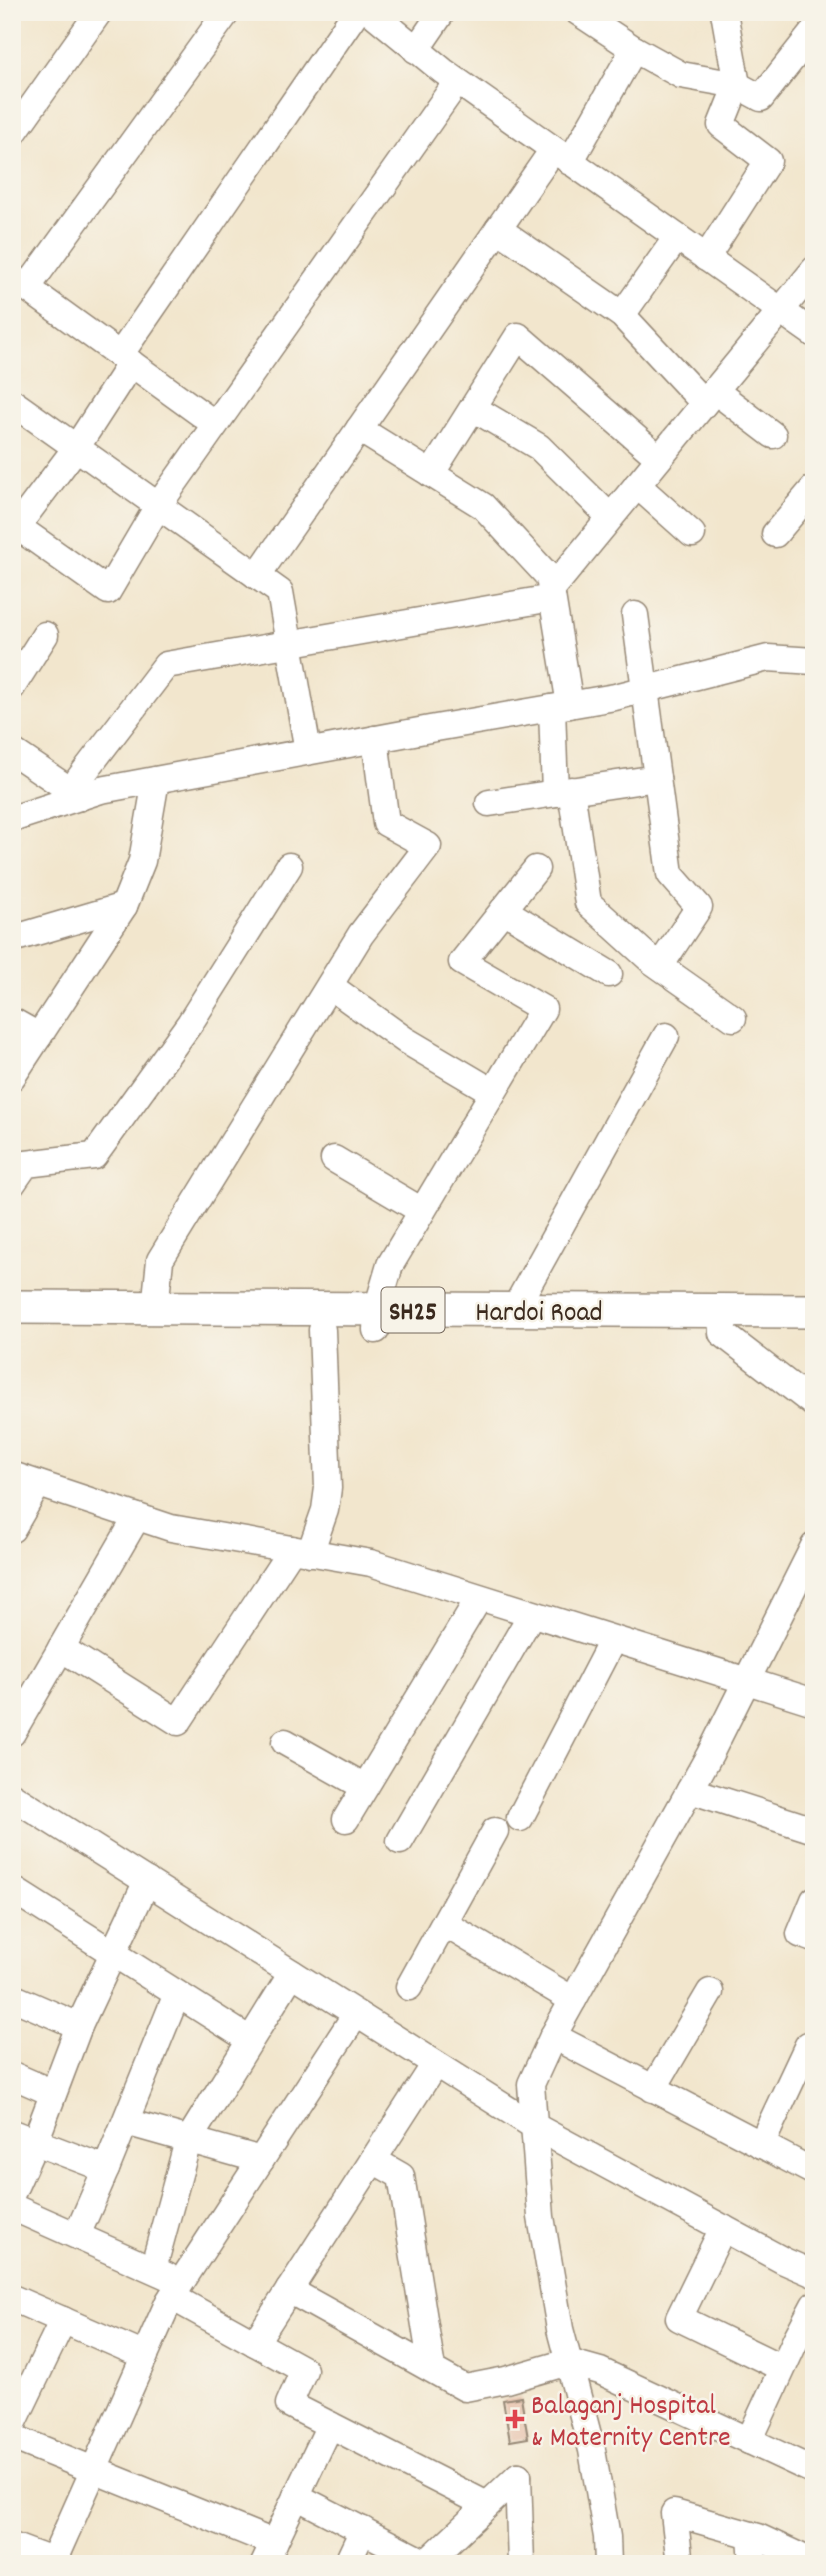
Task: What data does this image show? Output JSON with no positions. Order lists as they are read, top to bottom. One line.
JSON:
{"streets":{"main road":["SH25","Hardoi Road"]},"places":{"health":["Balaganj Hospital & Maternity Centre"]}}
